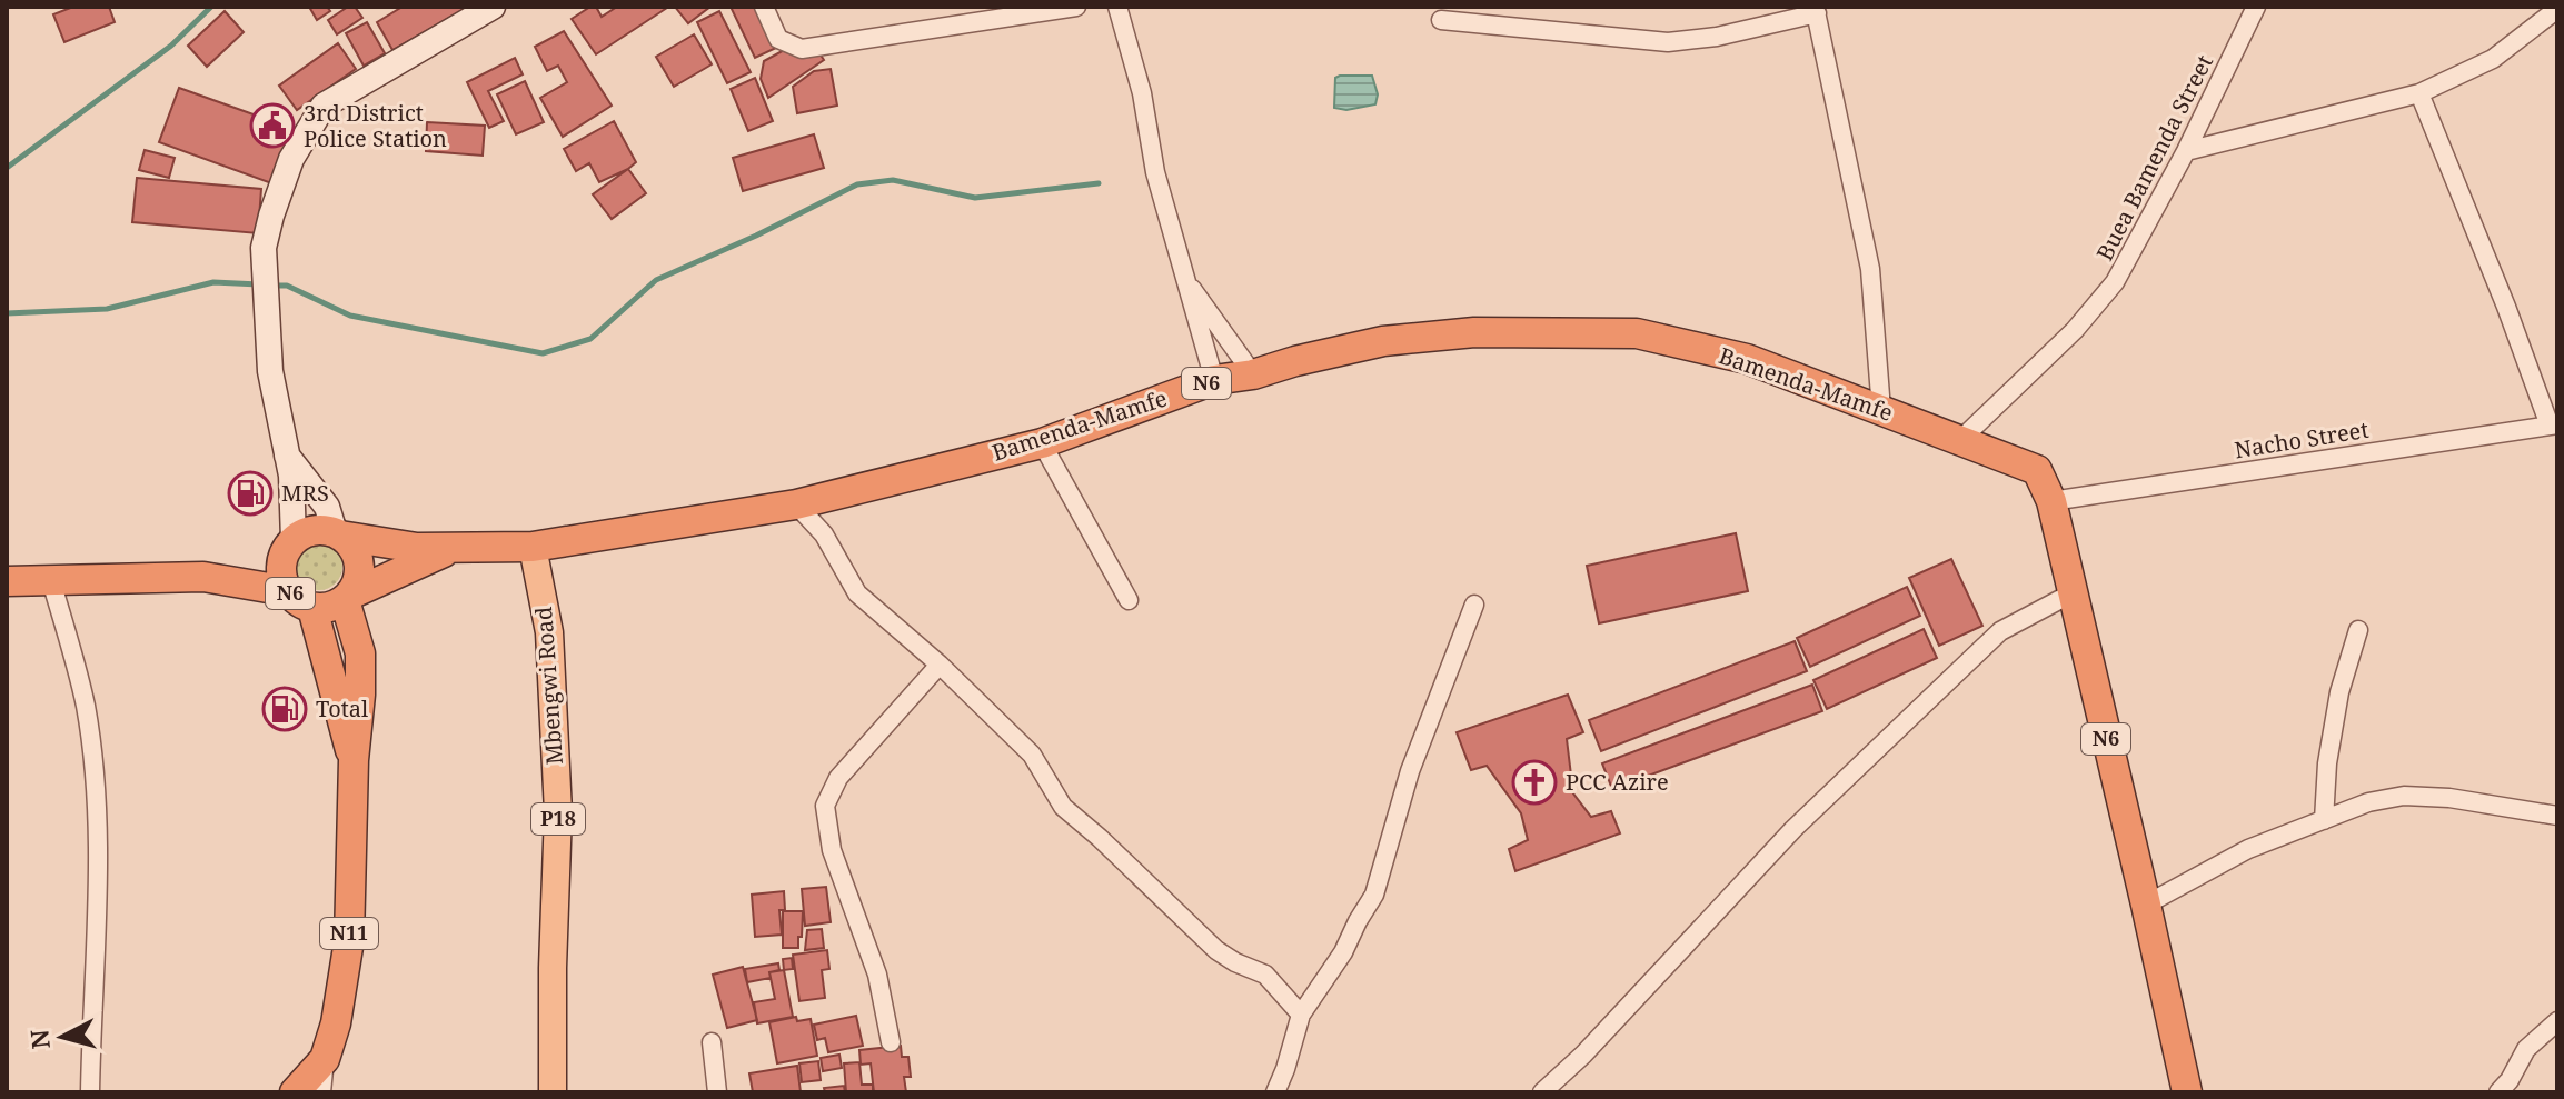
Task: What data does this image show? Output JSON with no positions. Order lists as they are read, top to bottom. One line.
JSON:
{"streets":{"highway":["N6","Bamenda-Mamfe","N11"],"main road":["Mbengwi Road","P18"],"street":["Buea Bamenda Street","Nacho Street"]},"crossings":[["Buea Bamenda Street","Bamenda-Mamfe"],["N6","Bamenda-Mamfe"],["N6","N11"],["Bamenda-Mamfe","Nacho Street"],["Bamenda-Mamfe","Mbengwi Road"],["Bamenda-Mamfe","N11"]],"places":{"public building":["3rd District Police Station"],"fuel station":["MRS","Total"],"church":["PCC Azire"]},"north":"left"}
